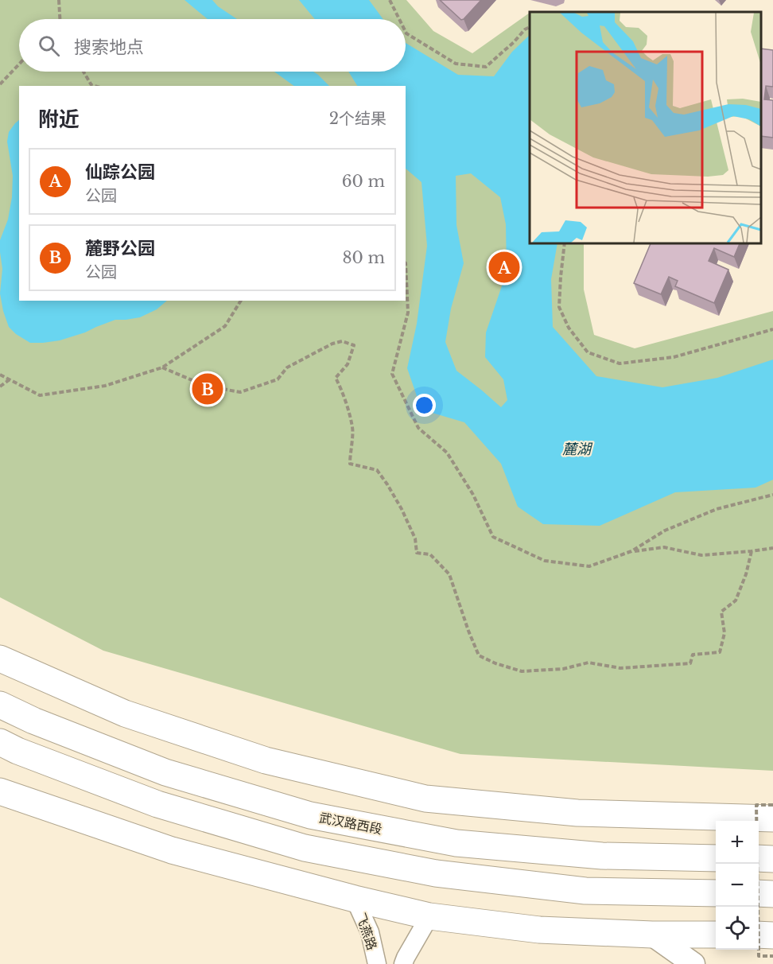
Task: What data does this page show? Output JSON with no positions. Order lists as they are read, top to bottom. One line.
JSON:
{"streets":{"main road":["武汉路西段"],"street":["飞燕路"]},"water":["麓湖"],"page":{"search":"搜索地点","heading":["附近","2个结果"],"list":[{"mark":"A","name":"仙踪公园","note":"公园","value":"60 m"},{"mark":"B","name":"麓野公园","note":"公园","value":"80 m"}],"pins":["A","B"],"map_buttons":["+","−"]}}
